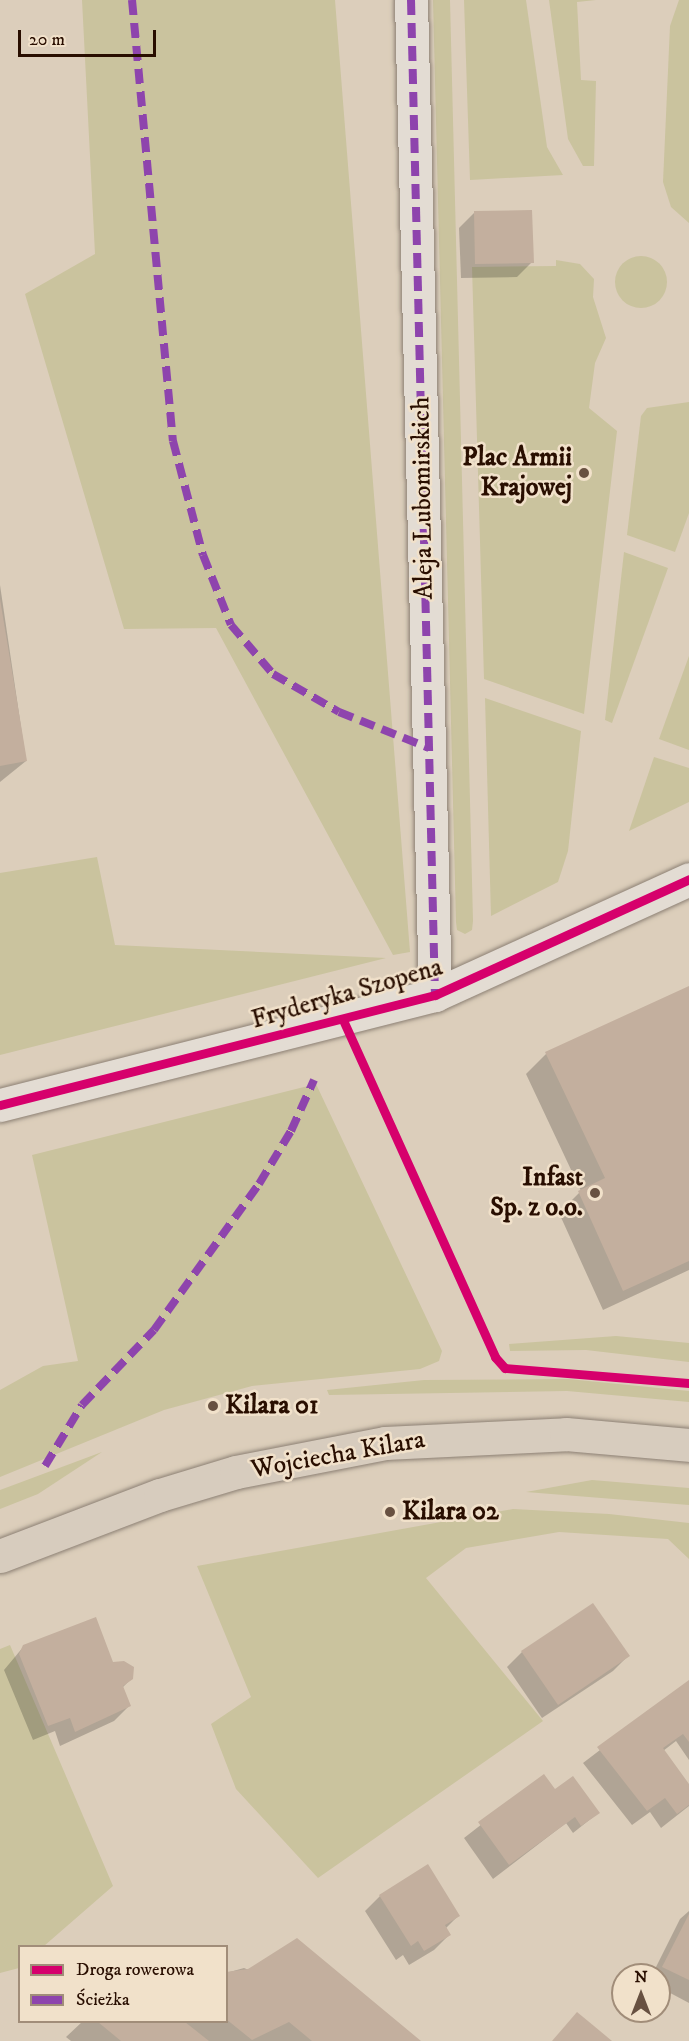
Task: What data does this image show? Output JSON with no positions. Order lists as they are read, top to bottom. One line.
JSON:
{"streets":{"main road":["Wojciecha Kilara"],"street":["Aleja Lubomirskich","Fryderyka Szopena"]},"crossings":[["Aleja Lubomirskich","Fryderyka Szopena"]],"places":["Plac Armii Krajowej","Infast Sp. z o.o.","Kilara 01","Kilara 02"],"legend":["Droga rowerowa","Ścieżka"],"scale_bar":"20 m","north":"top"}
